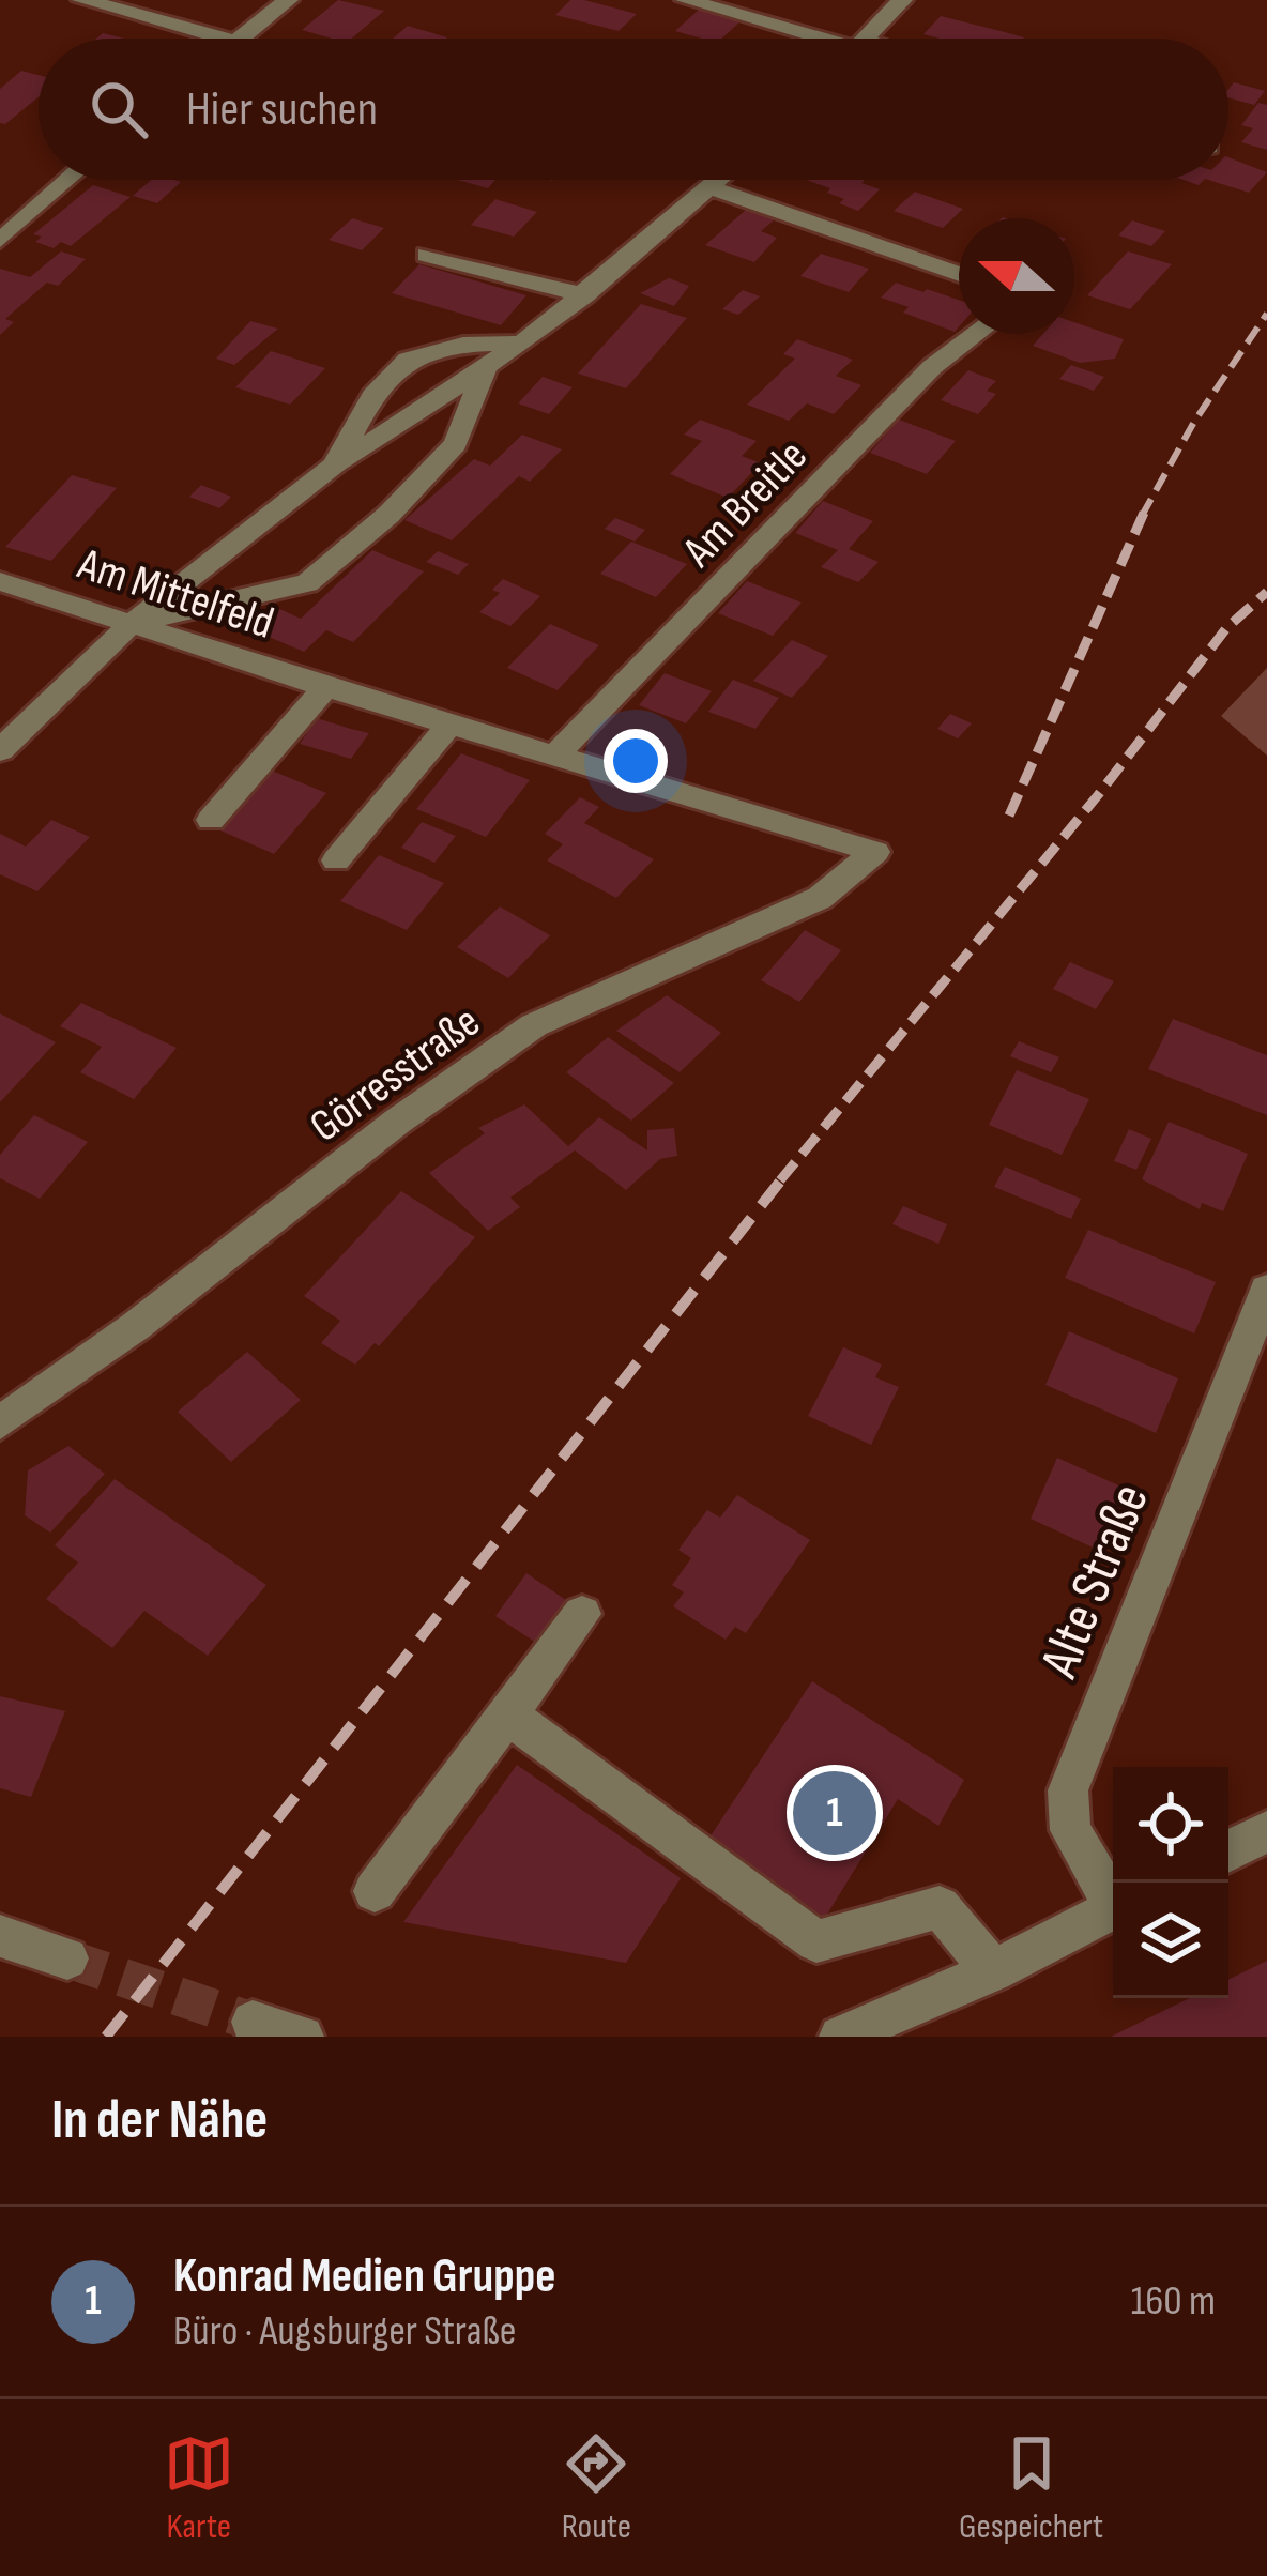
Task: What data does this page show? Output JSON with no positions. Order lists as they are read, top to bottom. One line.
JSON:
{"streets":{"street":["Am Breitle","Am Mittelfeld","Görresstraße","Alte Straße"]},"crossings":[["Am Breitle","Am Mittelfeld"],["Am Mittelfeld","Görresstraße"]],"north":"left","page":{"search":"Hier suchen","pins":"1","heading":"In der Nähe","list":[{"mark":"1","name":"Konrad Medien Gruppe","note":"Büro · Augsburger Straße","value":"160 m"}],"nav":["Karte","Route","Gespeichert"]}}
